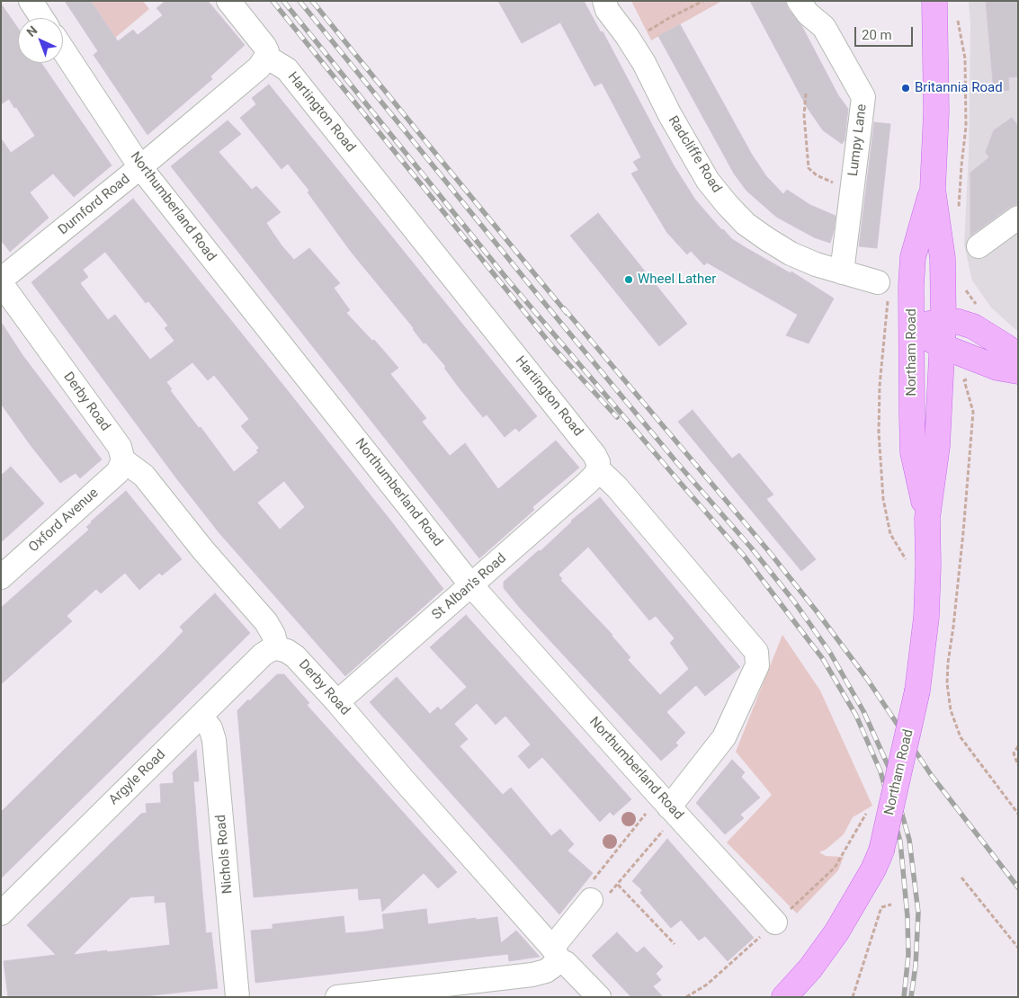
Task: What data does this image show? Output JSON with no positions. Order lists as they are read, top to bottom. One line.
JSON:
{"streets":{"main road":["Northam Road"],"street":["Hartington Road","Lumpy Lane","Radcliffe Road","Durnford Road","Northumberland Road","Derby Road","Oxford Avenue","St Alban's Road","Argyle Road","Nichols Road"]},"crossings":[["Hartington Road","Durnford Road"],["Hartington Road","Northumberland Road"],["Hartington Road","St Alban's Road"],["Lumpy Lane","Radcliffe Road"],["Durnford Road","Northumberland Road"],["Northumberland Road","St Alban's Road"],["Derby Road","Oxford Avenue"],["Derby Road","St Alban's Road"],["Derby Road","Argyle Road"],["Argyle Road","Nichols Road"]],"places":["Britannia Road","Wheel Lather"],"scale_bar":"20 m","north":"top left"}
